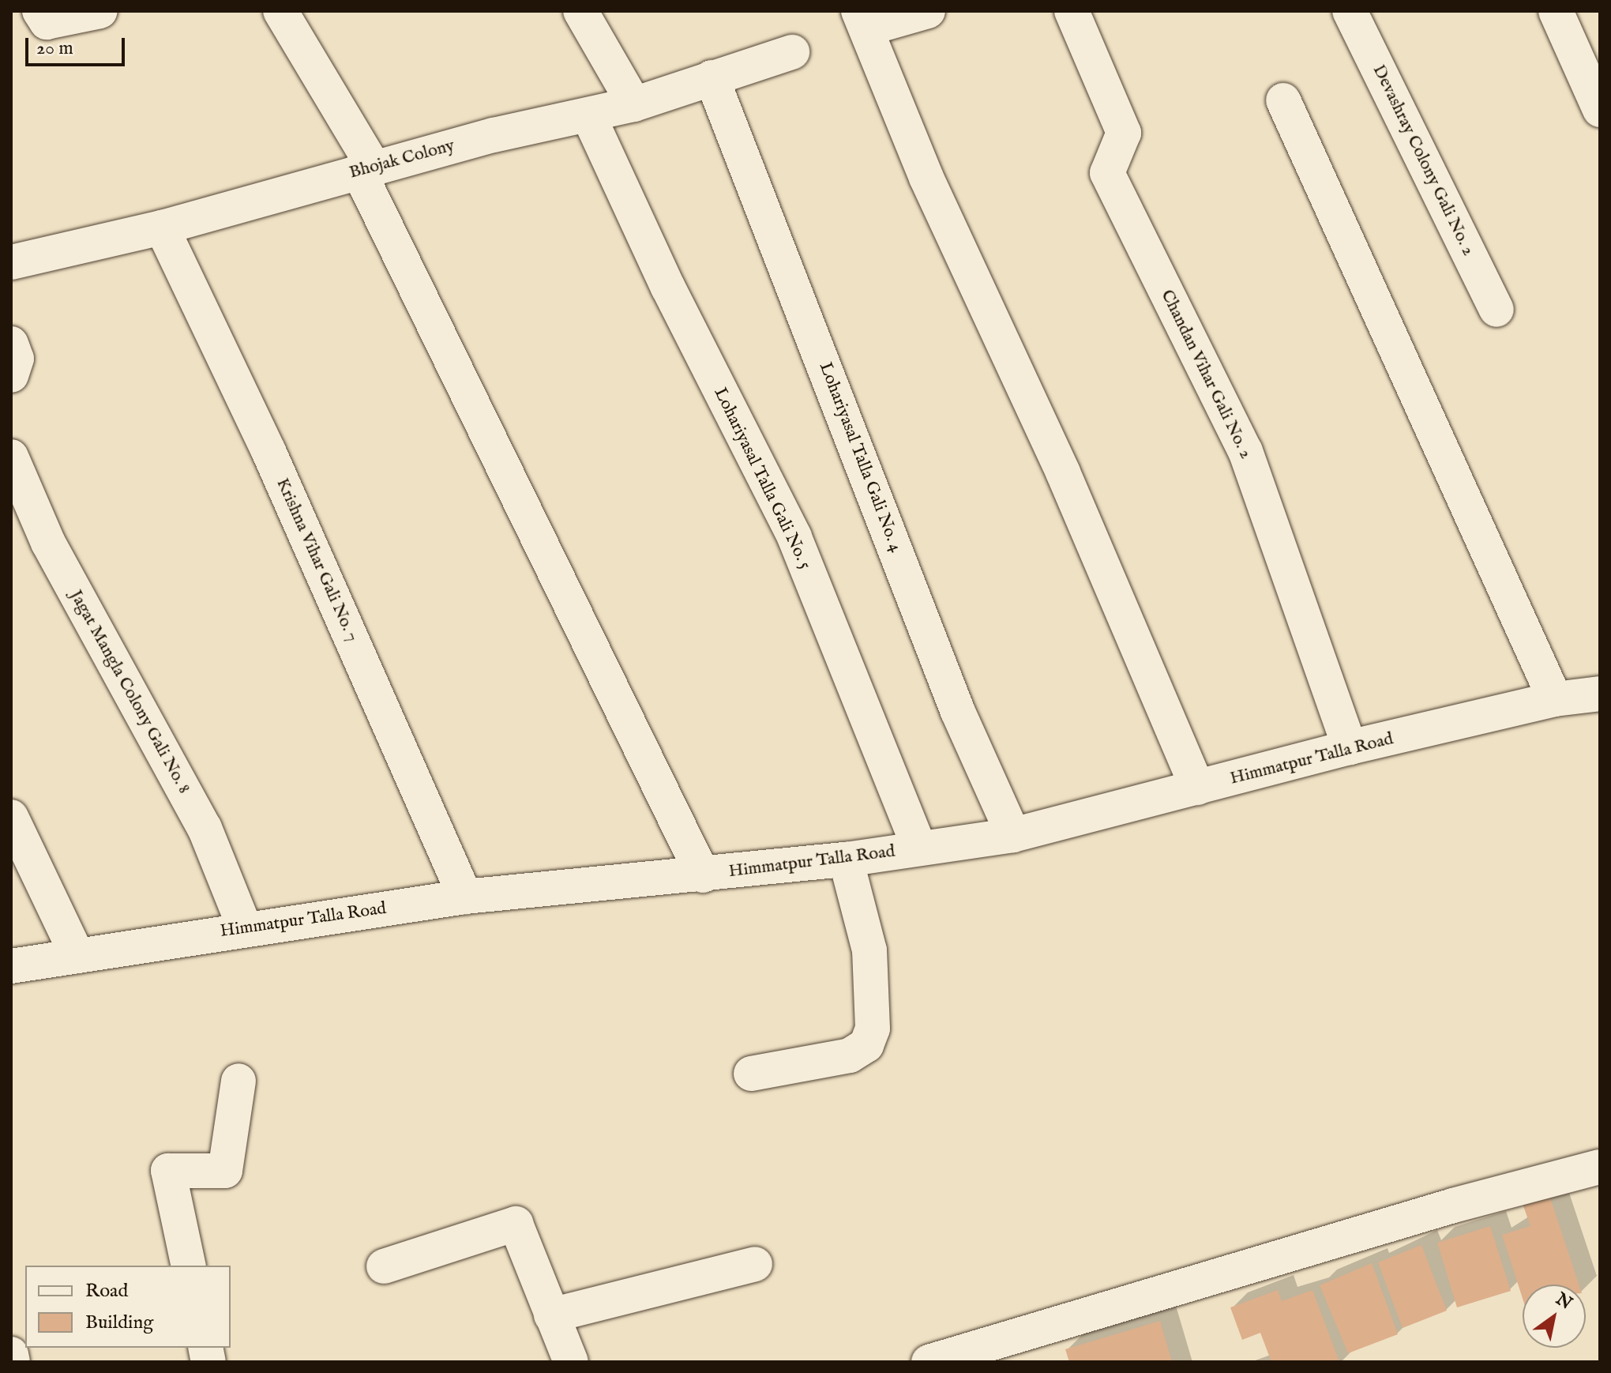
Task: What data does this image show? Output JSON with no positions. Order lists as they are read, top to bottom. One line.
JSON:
{"streets":{"street":["Bhojak Colony","Devashray Colony Gali No. 2","Chandan Vihar Gali No. 2","Lohariyasal Talla Gali No. 4","Lohariyasal Talla Gali No. 5","Krishna Vihar Gali No. 7","Jagat Mangla Colony Gali No. 8","Himmatpur Talla Road"]},"crossings":[["Bhojak Colony","Lohariyasal Talla Gali No. 4"],["Bhojak Colony","Lohariyasal Talla Gali No. 5"],["Bhojak Colony","Krishna Vihar Gali No. 7"],["Chandan Vihar Gali No. 2","Himmatpur Talla Road"],["Lohariyasal Talla Gali No. 4","Himmatpur Talla Road"],["Lohariyasal Talla Gali No. 5","Himmatpur Talla Road"],["Krishna Vihar Gali No. 7","Himmatpur Talla Road"],["Jagat Mangla Colony Gali No. 8","Himmatpur Talla Road"]],"legend":["Road","Building"],"scale_bar":"20 m","north":"top right"}
